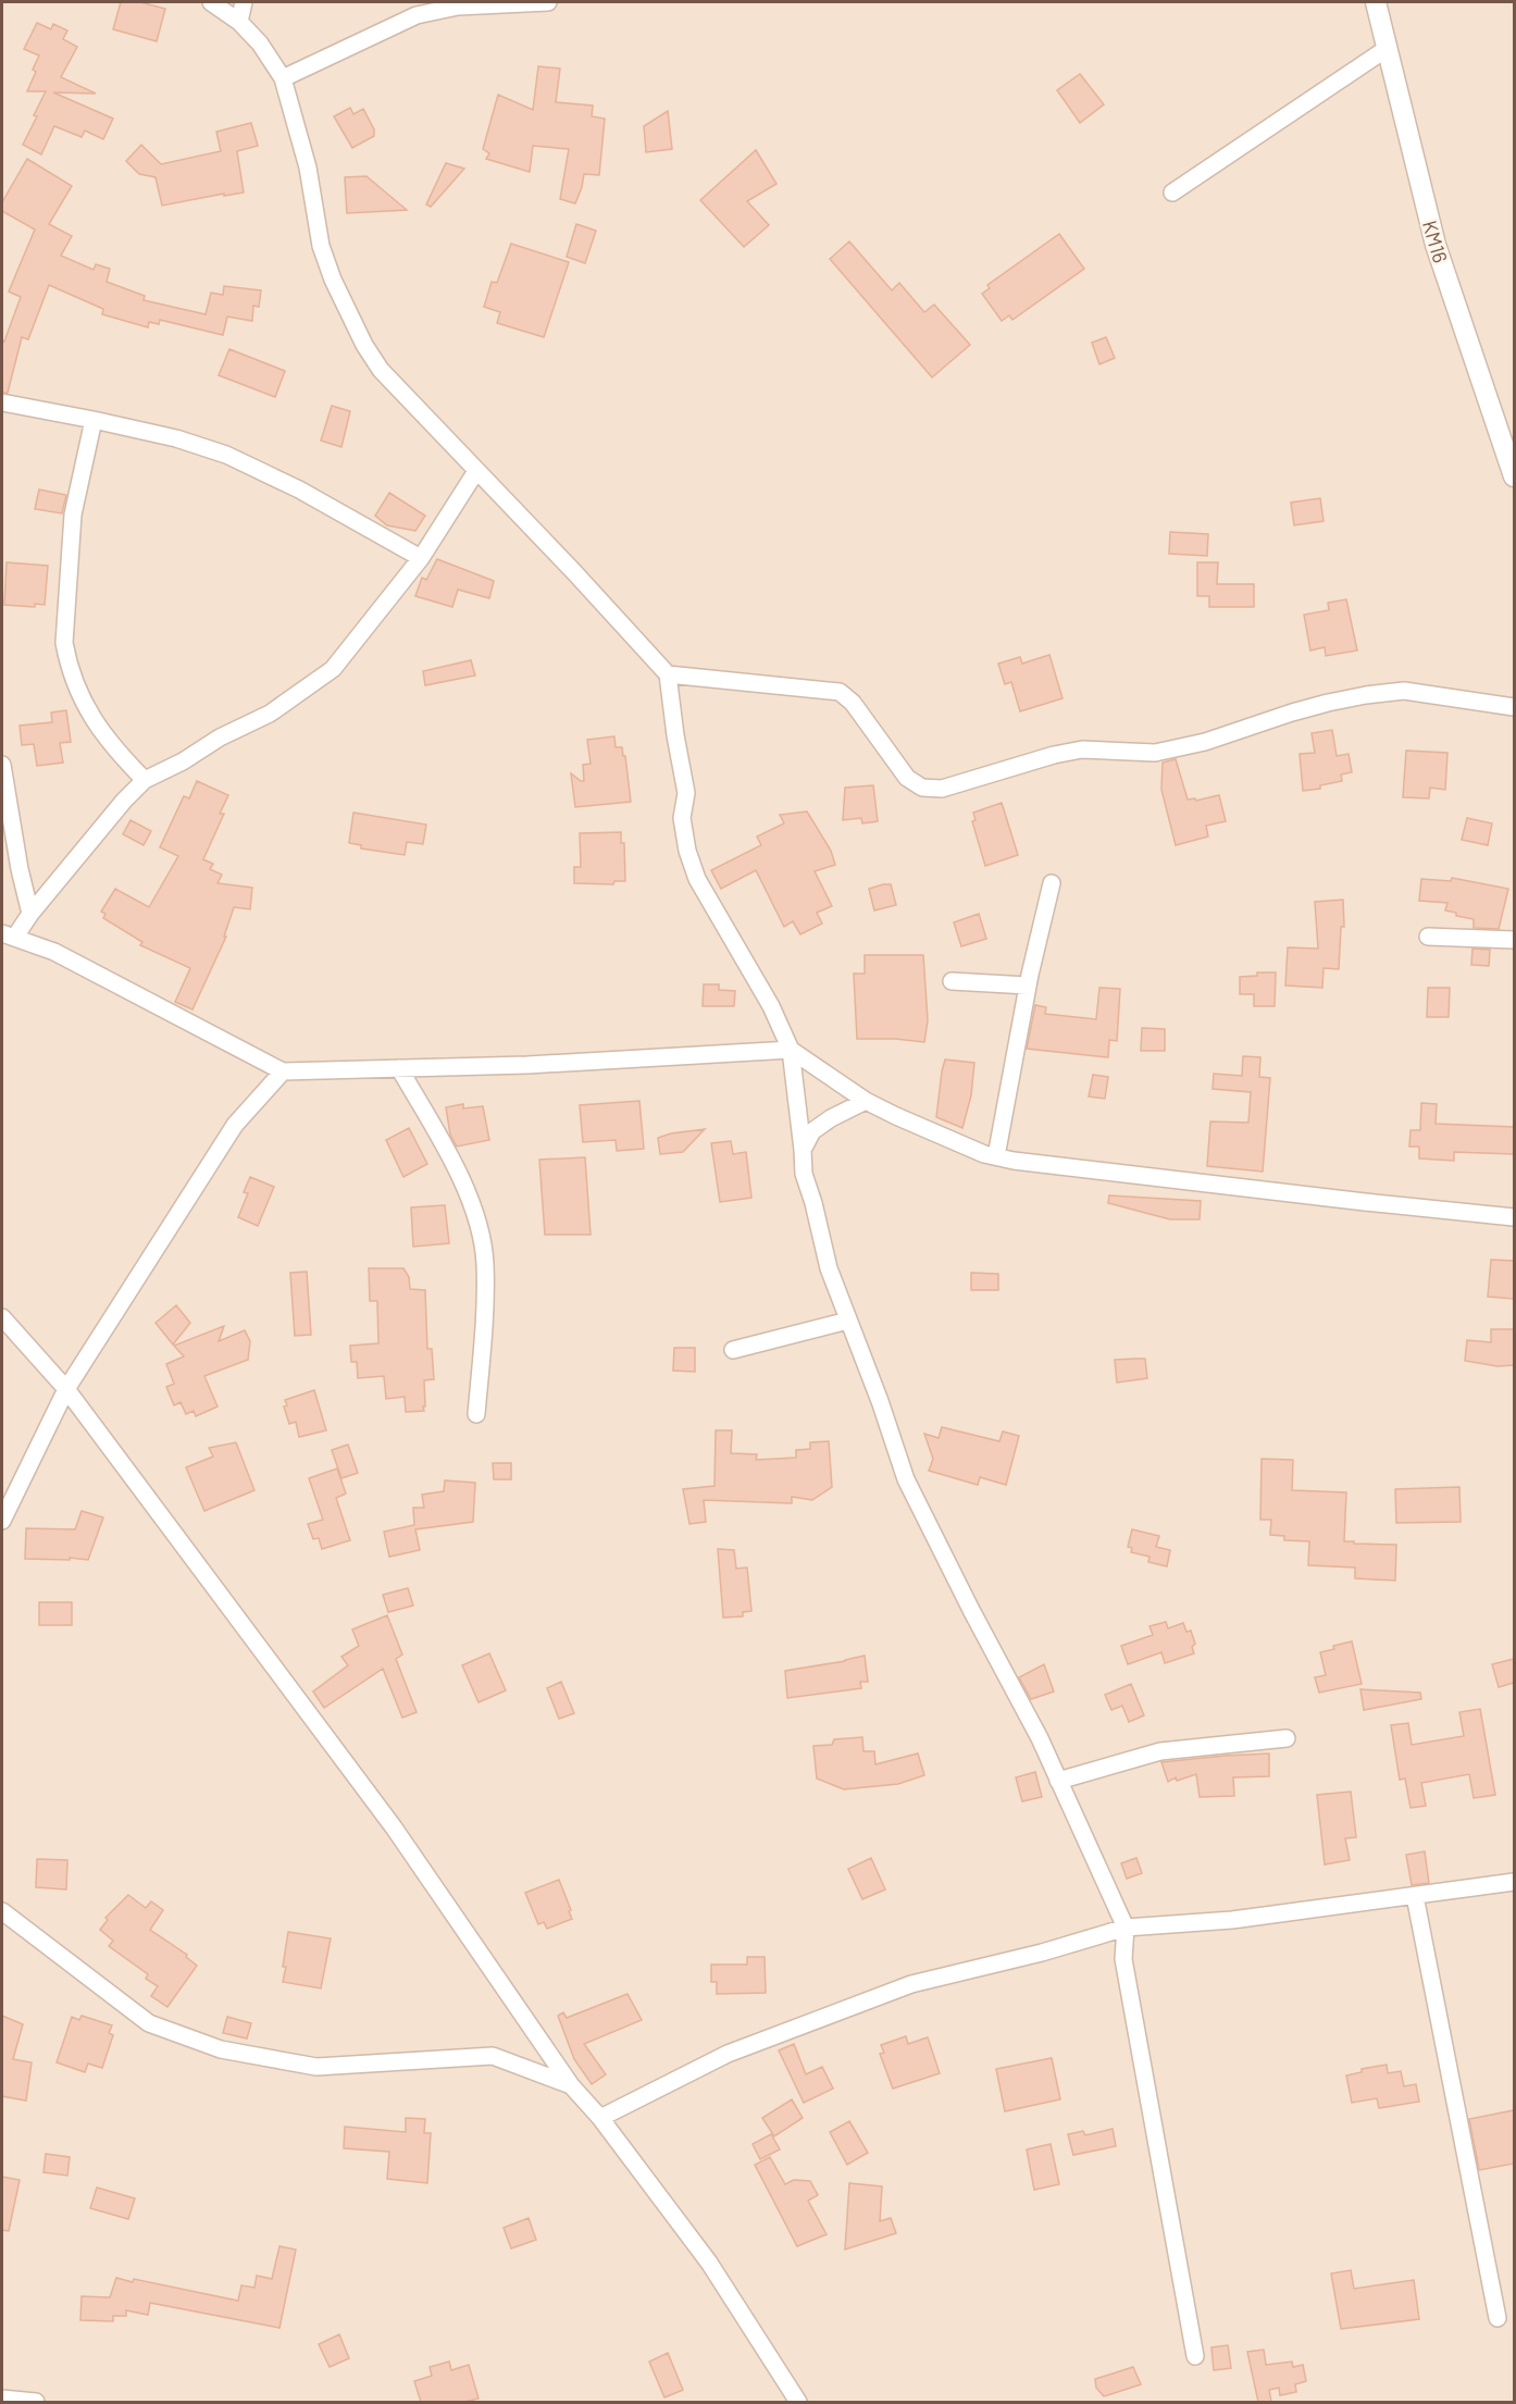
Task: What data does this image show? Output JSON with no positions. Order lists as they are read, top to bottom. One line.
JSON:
{"streets":{"street":["KM16"]}}
